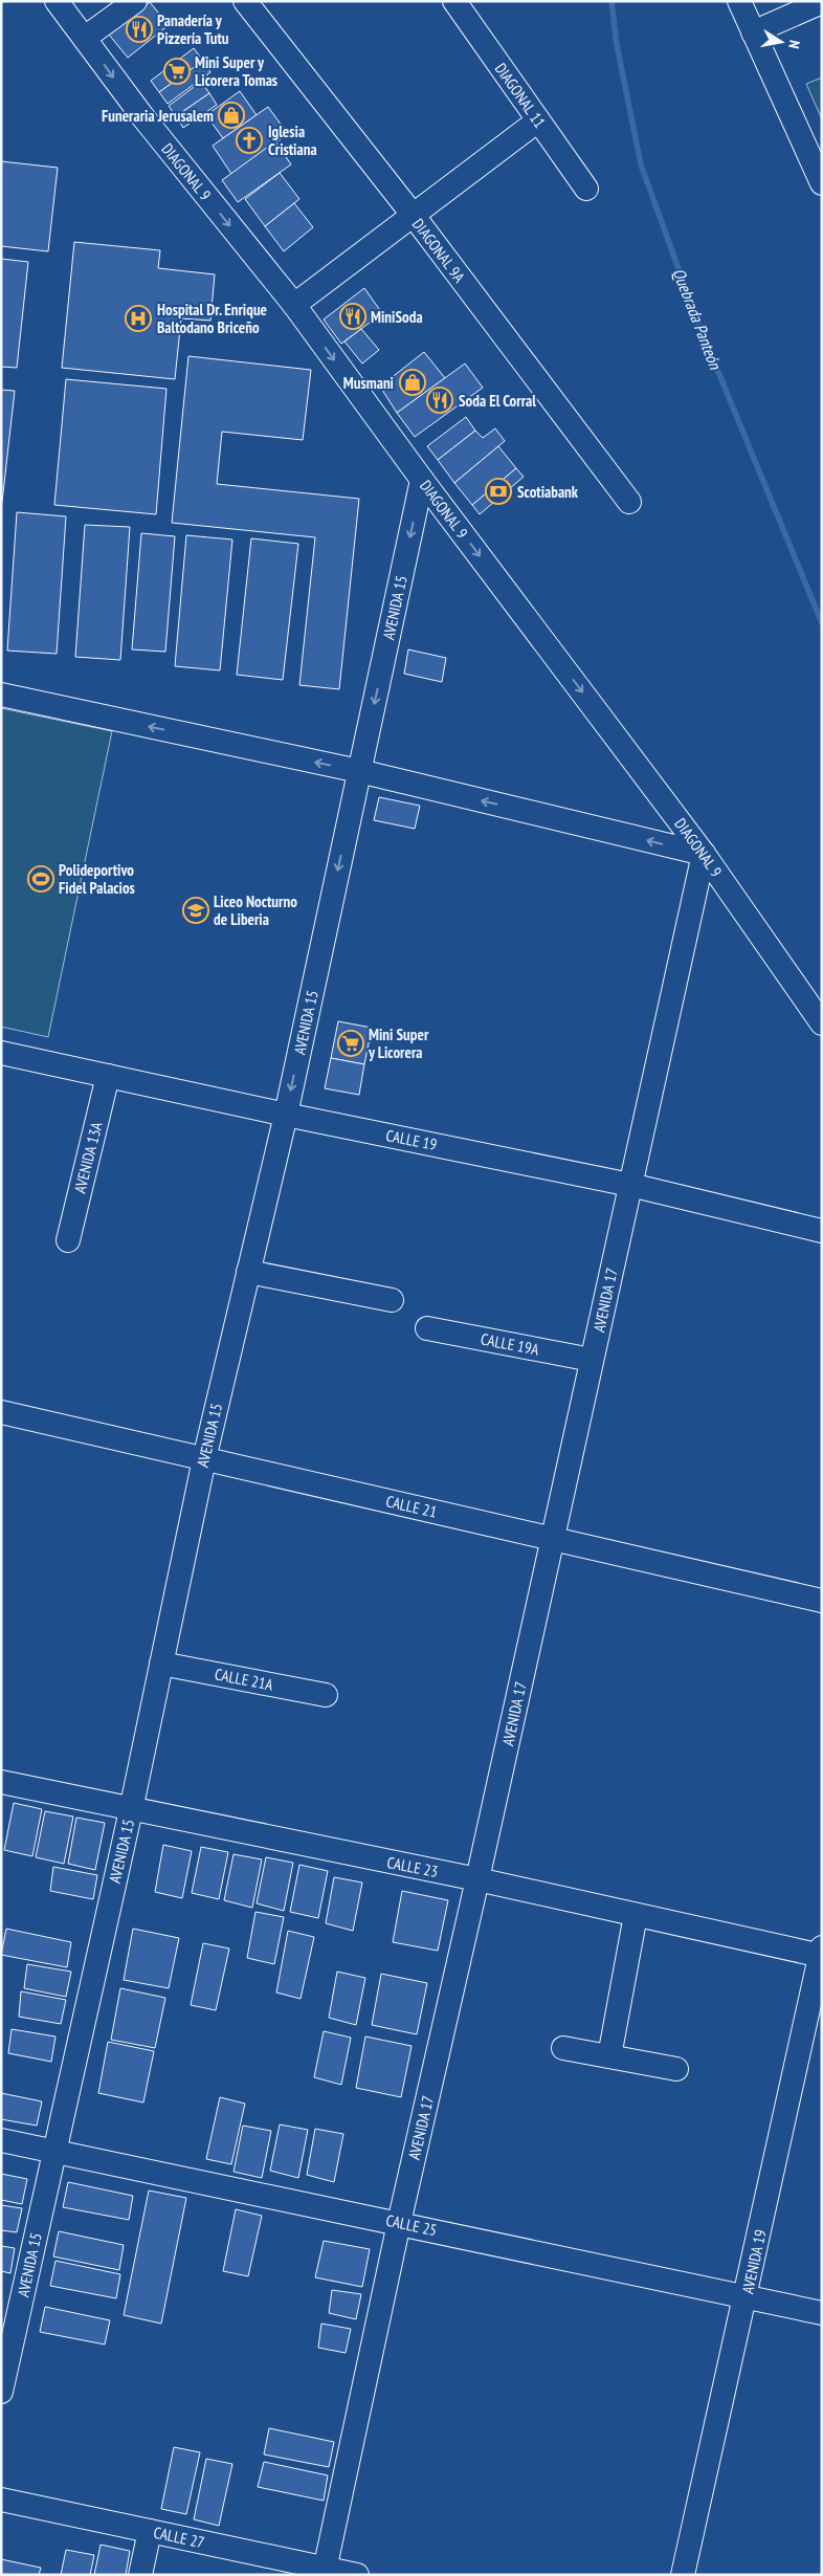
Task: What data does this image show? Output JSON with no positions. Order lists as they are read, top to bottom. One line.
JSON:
{"streets":{"street":["DIAGONAL 11","DIAGONAL 9","DIAGONAL 9A","AVENIDA 15","CALLE 19","AVENIDA 13A","AVENIDA 17","CALLE 19A","CALLE 21","CALLE 21A","CALLE 23","CALLE 25","AVENIDA 19","CALLE 27"]},"crossings":[["DIAGONAL 9","AVENIDA 15"],["DIAGONAL 9","AVENIDA 17"],["AVENIDA 15","CALLE 19"],["AVENIDA 15","CALLE 21"],["AVENIDA 15","CALLE 21A"],["AVENIDA 15","CALLE 23"],["AVENIDA 15","CALLE 25"],["CALLE 19","AVENIDA 13A"],["CALLE 19","AVENIDA 17"],["AVENIDA 17","CALLE 19A"],["AVENIDA 17","CALLE 21"],["AVENIDA 17","CALLE 23"],["AVENIDA 17","CALLE 25"],["AVENIDA 17","CALLE 27"],["CALLE 23","AVENIDA 19"],["CALLE 25","AVENIDA 19"]],"one_way":["DIAGONAL 9"],"water":["Quebrada Panteón"],"places":{"restaurant":["Panadería y Pizzería Tutu","MiniSoda","Soda El Corral"],"supermarket":["Mini Super y Licorera Tomas","Mini Super y Licorera"],"shop":["Funeraria Jerusalem","Musmani"],"church":["Iglesia Cristiana"],"hospital":["Hospital Dr. Enrique Baltodano Briceño"],"bank":["Scotiabank"],"sports":["Polideportivo Fidel Palacios"],"school or university":["Liceo Nocturno de Liberia"]},"north":"right"}
